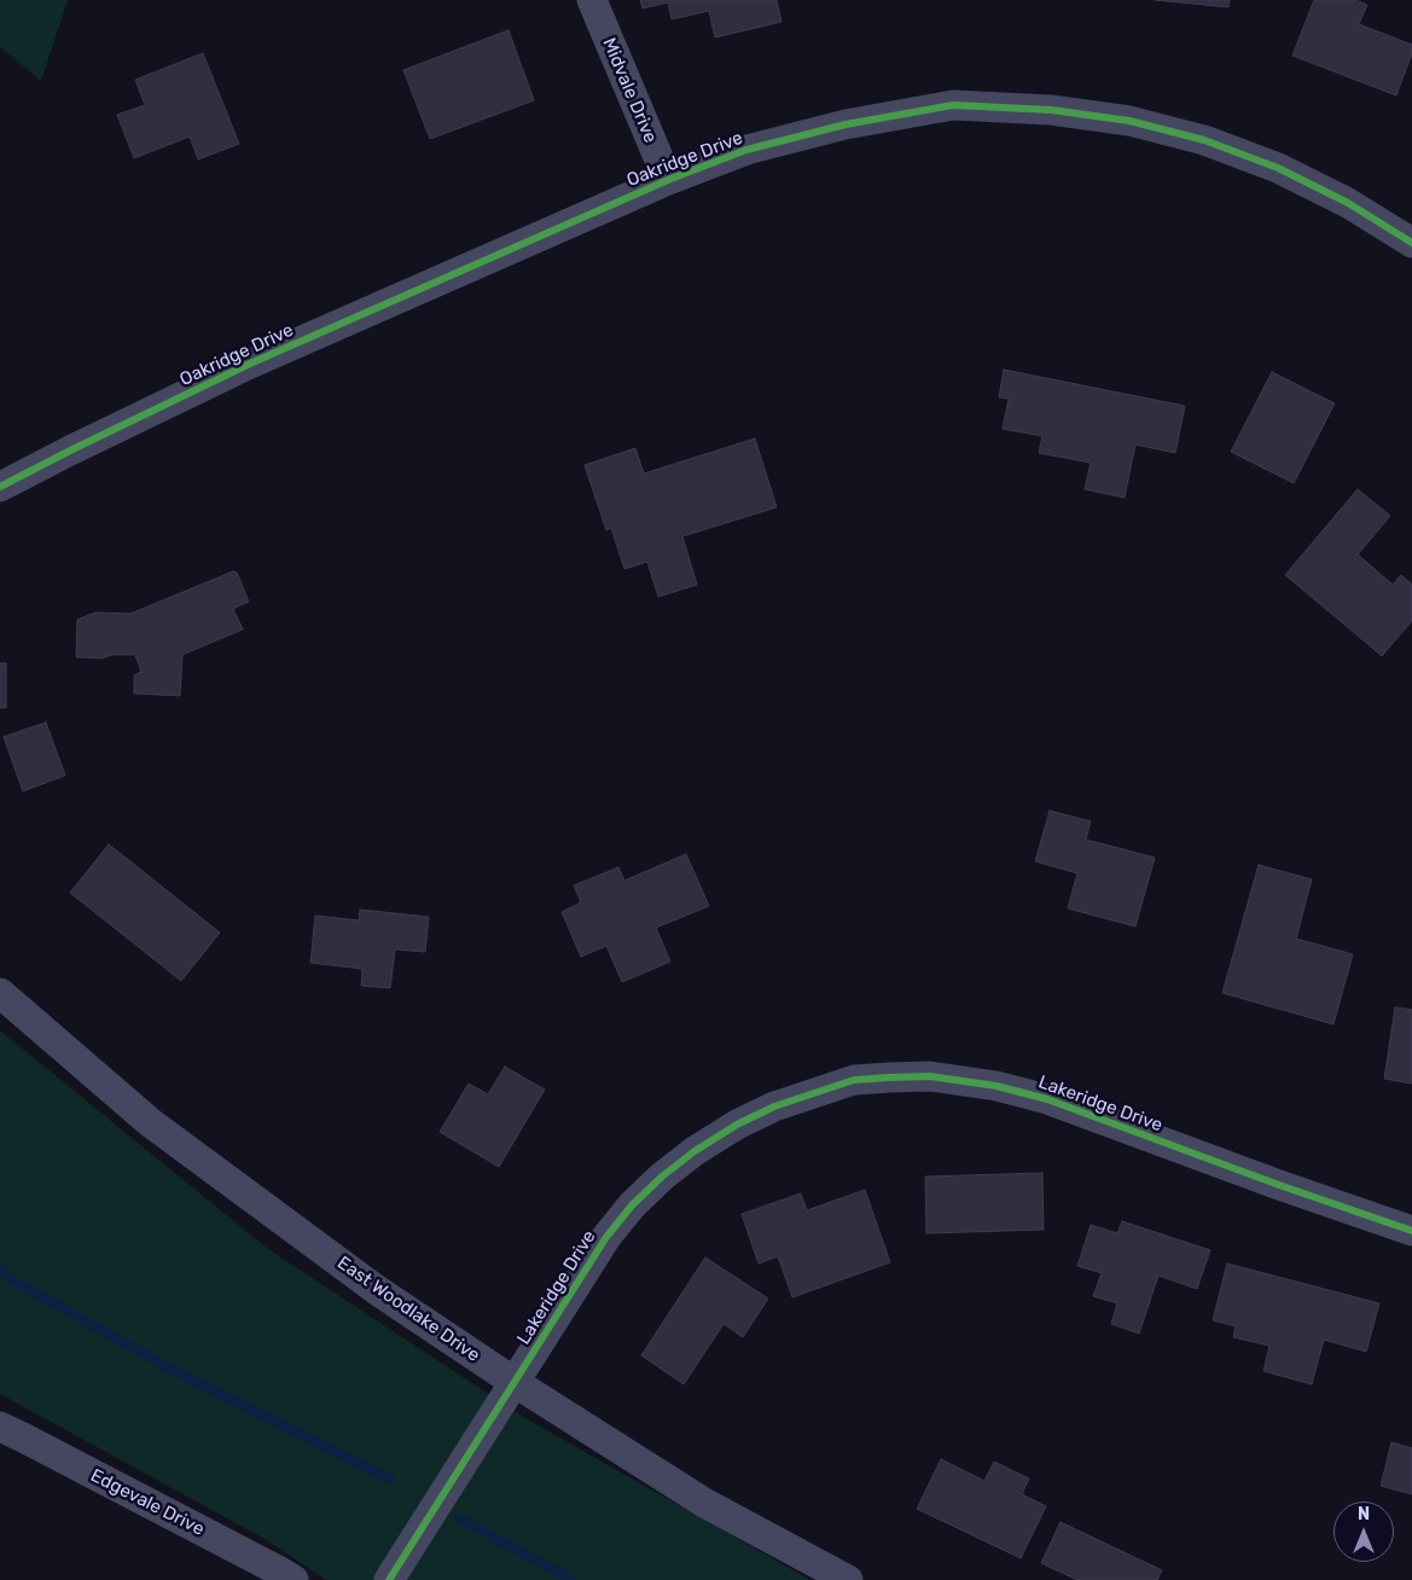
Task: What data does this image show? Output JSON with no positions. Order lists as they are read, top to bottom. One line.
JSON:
{"streets":{"street":["Midvale Drive","Oakridge Drive","Lakeridge Drive","East Woodlake Drive","Edgevale Drive"]},"crossings":[["Midvale Drive","Oakridge Drive"],["Lakeridge Drive","East Woodlake Drive"]],"north":"top"}
